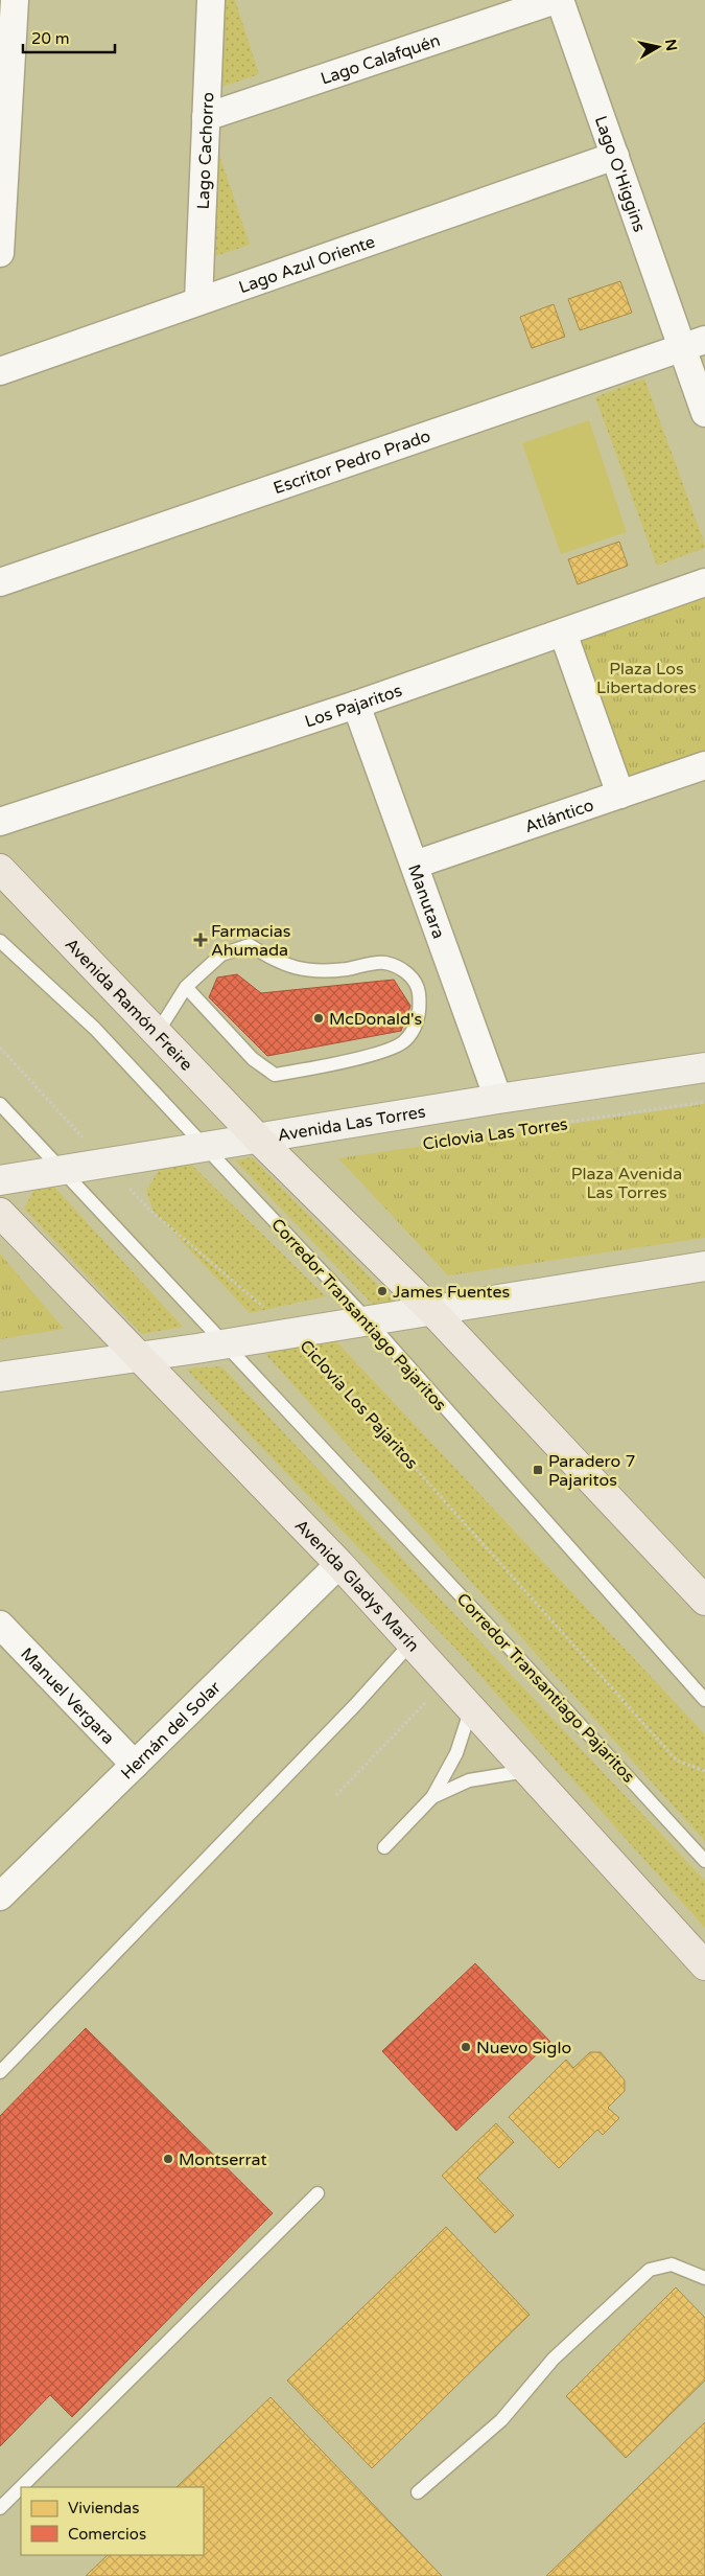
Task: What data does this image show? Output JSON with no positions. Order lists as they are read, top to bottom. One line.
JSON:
{"streets":{"main road":["Avenida Ramón Freire","Avenida Gladys Marín"],"street":["Lago Calafquén","Lago Cachorro","Lago O'Higgins","Lago Azul Oriente","Escritor Pedro Prado","Los Pajaritos","Atlántico","Manutara","Avenida Las Torres","Manuel Vergara","Hernán del Solar"],"lane":["Corredor Transantiago Pajaritos"],"path":["Ciclovia Las Torres","Ciclovía Los Pajaritos"]},"crossings":[["Lago Calafquén","Lago Cachorro"],["Lago Cachorro","Lago Azul Oriente"],["Lago O'Higgins","Lago Azul Oriente"],["Lago O'Higgins","Escritor Pedro Prado"],["Los Pajaritos","Manutara"],["Atlántico","Manutara"],["Manutara","Avenida Las Torres"],["Avenida Ramón Freire","Avenida Las Torres"],["Avenida Las Torres","Corredor Transantiago Pajaritos"],["Avenida Las Torres","Ciclovía Los Pajaritos"],["Avenida Gladys Marín","Hernán del Solar"],["Manuel Vergara","Hernán del Solar"]],"parks":["Plaza Los Libertadores","Plaza Avenida Las Torres"],"places":{"health":["Farmacias Ahumada"],"other":["McDonald's","James Fuentes","Nuevo Siglo","Montserrat"],"transit":["Paradero 7 Pajaritos"]},"legend":["Viviendas","Comercios"],"scale_bar":"20 m","north":"right"}
